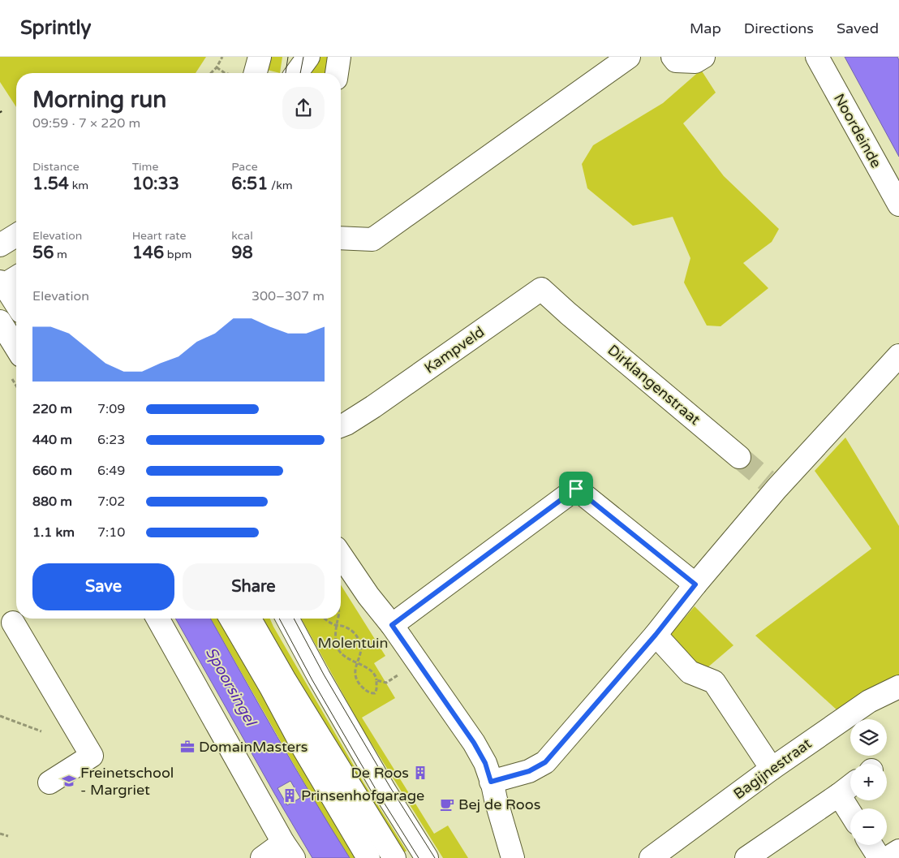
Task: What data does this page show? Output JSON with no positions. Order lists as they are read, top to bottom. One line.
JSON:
{"streets":{"street":["Noordeinde","Kampveld","Dirklangenstraat","Bagijnestraat"]},"crossings":[["Kampveld","Dirklangenstraat"]],"water":["Spoorsingel"],"parks":["Molentuin"],"places":{"office":["DomainMasters"],"building":["De Roos","Prinsenhofgarage"],"school or university":["Freinetschool - Margriet"],"cafe":["Bej de Roos"]},"page":{"header":"Sprintly","nav":["Map","Directions","Saved"],"heading":["Morning run","09:59 · 7 × 220 m"],"stats":[["Distance","1.54 km"],["Time","10:33"],["Pace","6:51 /km"],["Elevation","56 m"],["Heart rate","146 bpm"],["kcal","98"]],"chart":["Elevation","300–307 m"],"list":[{"name":"220 m","note":"7:09"},{"name":"440 m","note":"6:23"},{"name":"660 m","note":"6:49"},{"name":"880 m","note":"7:02"},{"name":"1.1 km","note":"7:10"}],"buttons":["Save","Share"],"map_buttons":["+","−"]}}
